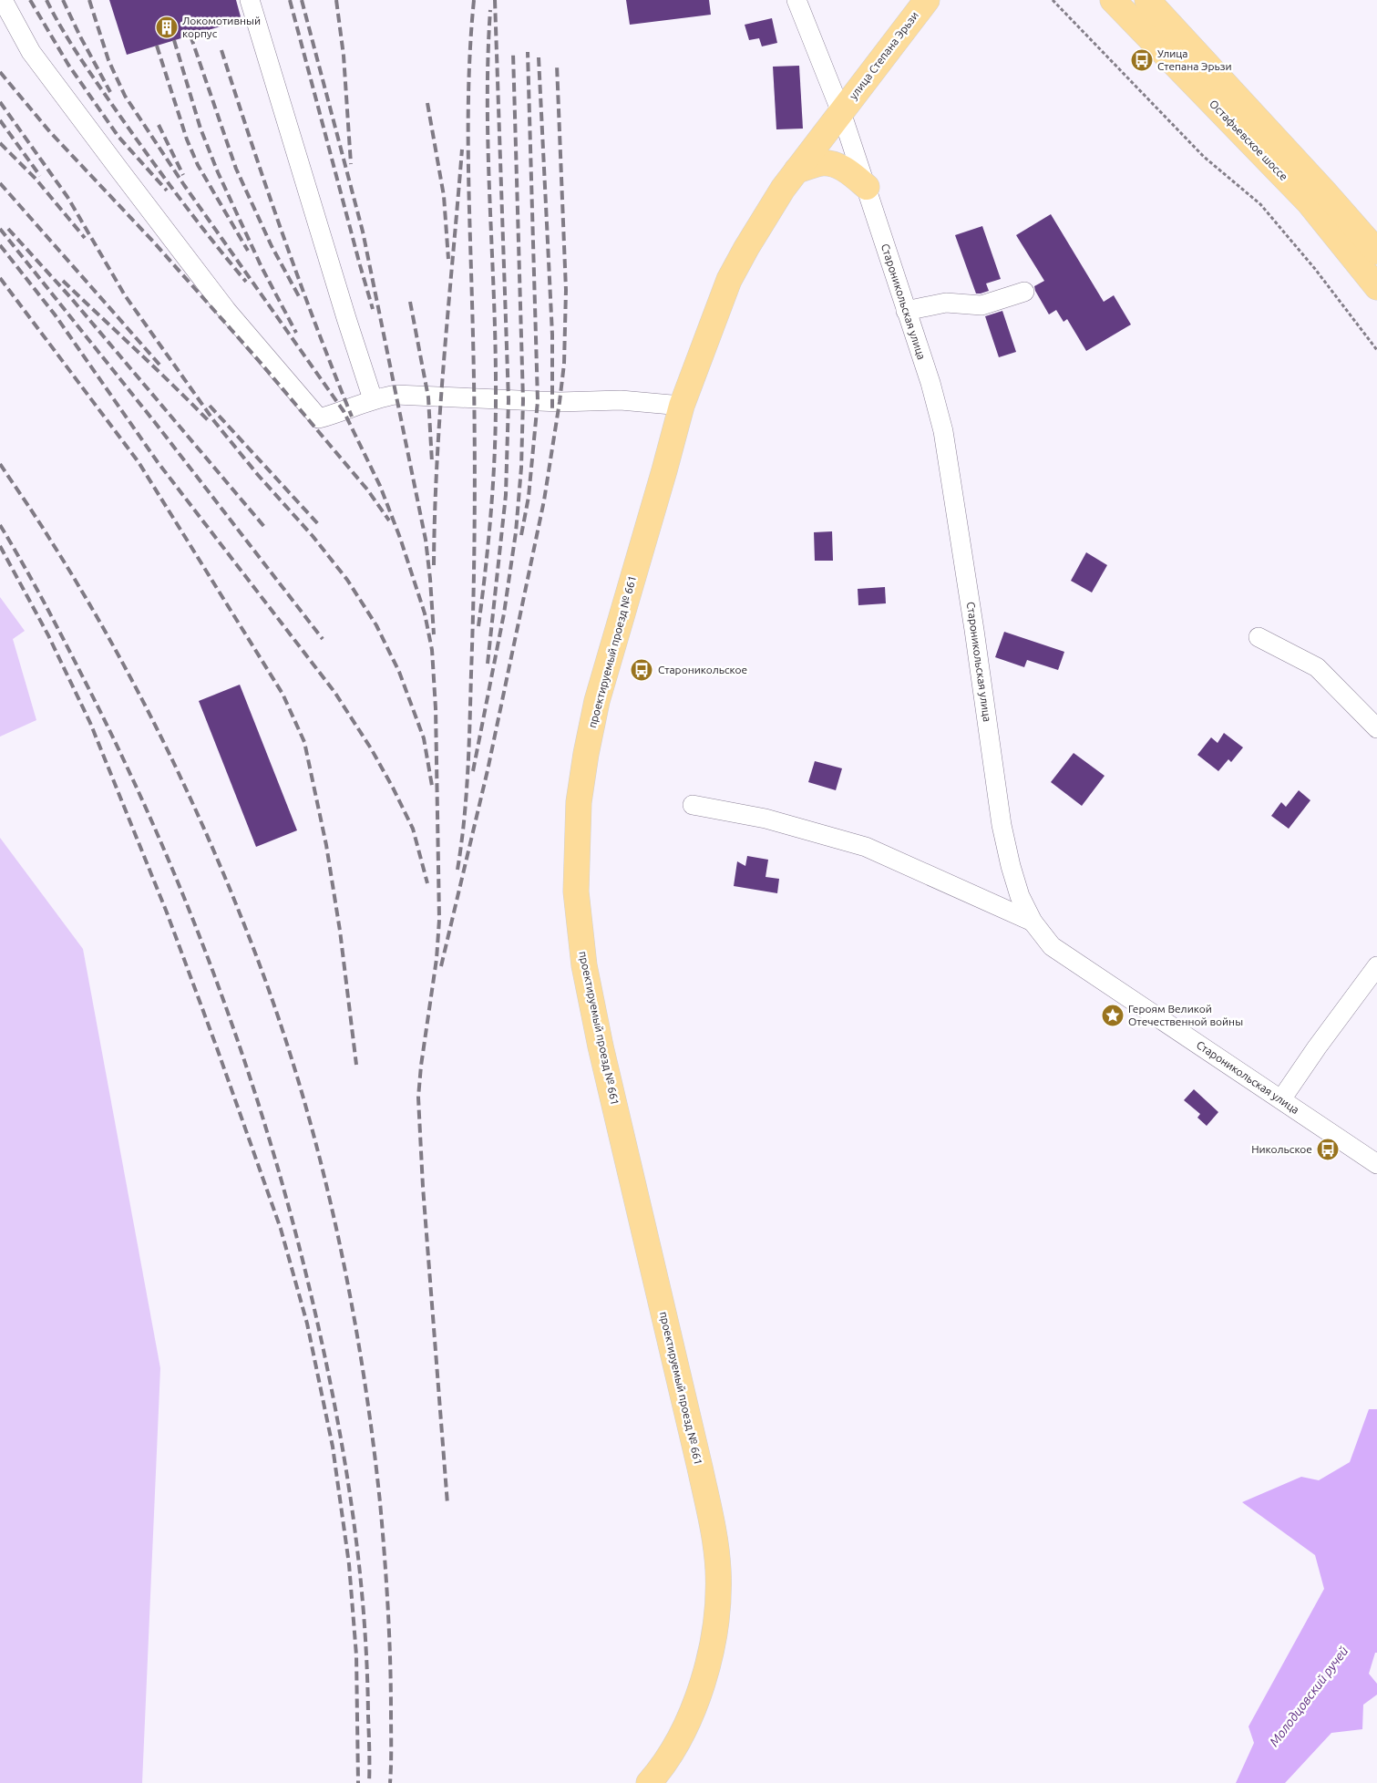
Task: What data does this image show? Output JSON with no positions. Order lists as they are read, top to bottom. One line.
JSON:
{"streets":{"main road":["улица Степана Эрьзи","Остафьевское шоссе","проектируемый проезд № 661"],"street":["Староникольская улица"]},"crossings":[["улица Степана Эрьзи","Староникольская улица"],["улица Степана Эрьзи","проектируемый проезд № 661"],["Староникольская улица","проектируемый проезд № 661"]],"water":["Молодцовский ручей"],"places":{"building":["Локомотивный корпус"],"bus stop":["Улица Степана Эрьзи","Староникольское","Никольское"],"place":["Героям Великой Отечественной войны"]}}
